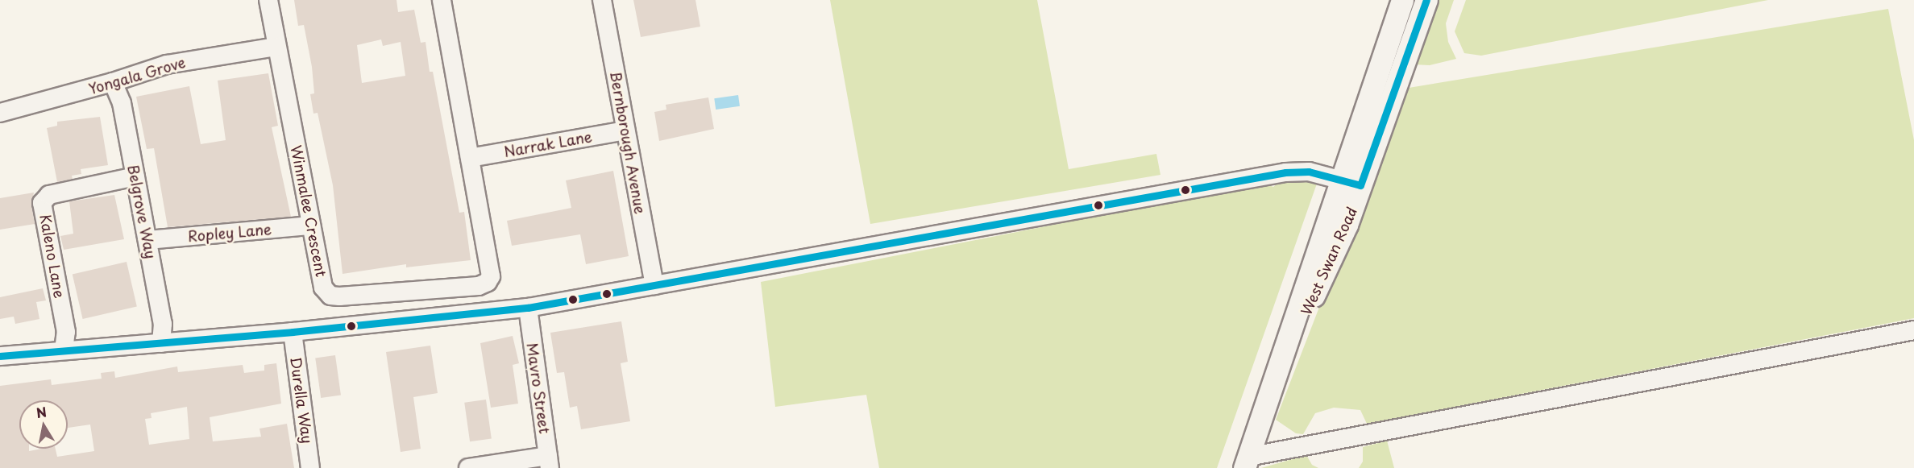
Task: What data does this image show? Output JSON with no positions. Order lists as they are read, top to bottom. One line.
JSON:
{"streets":{"main road":["West Swan Road"],"street":["Yongala Grove","Bernborough Avenue","Narrak Lane","Winmalee Crescent","Belgrove Way","Ropley Lane","Kaleno Lane","Mavro Street","Durella Way"]},"crossings":[["Yongala Grove","Winmalee Crescent"],["Yongala Grove","Belgrove Way"],["Bernborough Avenue","Narrak Lane"],["Narrak Lane","Winmalee Crescent"],["Winmalee Crescent","Ropley Lane"],["Belgrove Way","Ropley Lane"],["Belgrove Way","Kaleno Lane"]],"north":"top"}
